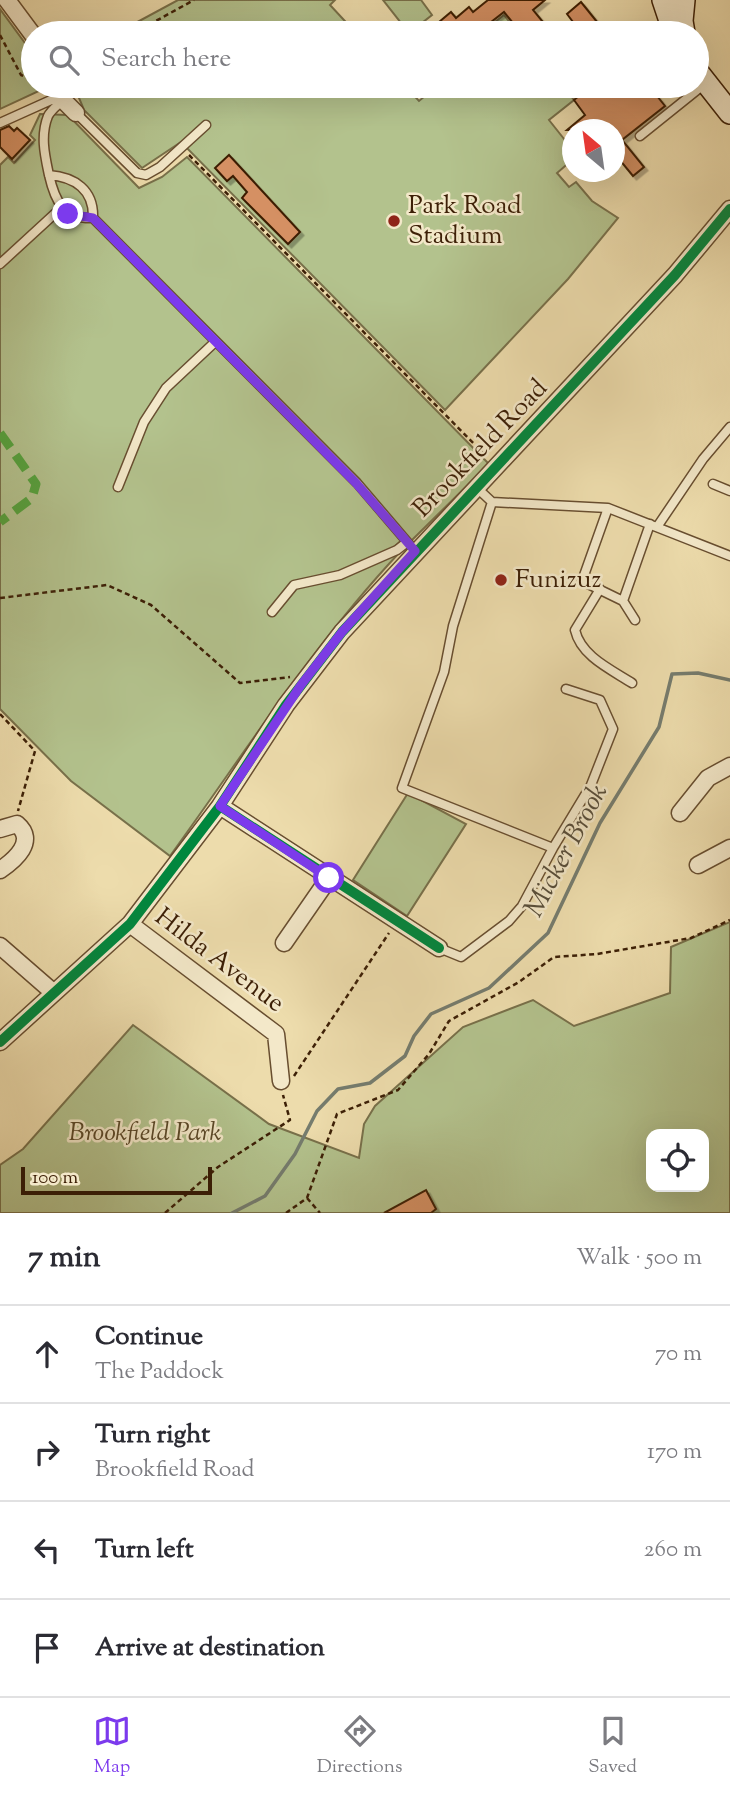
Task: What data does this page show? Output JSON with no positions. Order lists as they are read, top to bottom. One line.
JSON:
{"streets":{"street":["Brookfield Road","Hilda Avenue"]},"crossings":[["Brookfield Road","Hilda Avenue"]],"water":["Micker Brook"],"parks":["Brookfield Park"],"places":["Park Road Stadium","Funizuz"],"scale_bar":"100 m","north":"top left","page":{"search":"Search here","scale":"100 m","heading":["7 min","Walk · 500 m"],"list":[["Continue","The Paddock","70 m"],["Turn right","Brookfield Road","170 m"],["Turn left","260 m"],"Arrive at destination"],"nav":["Map","Directions","Saved"]}}
